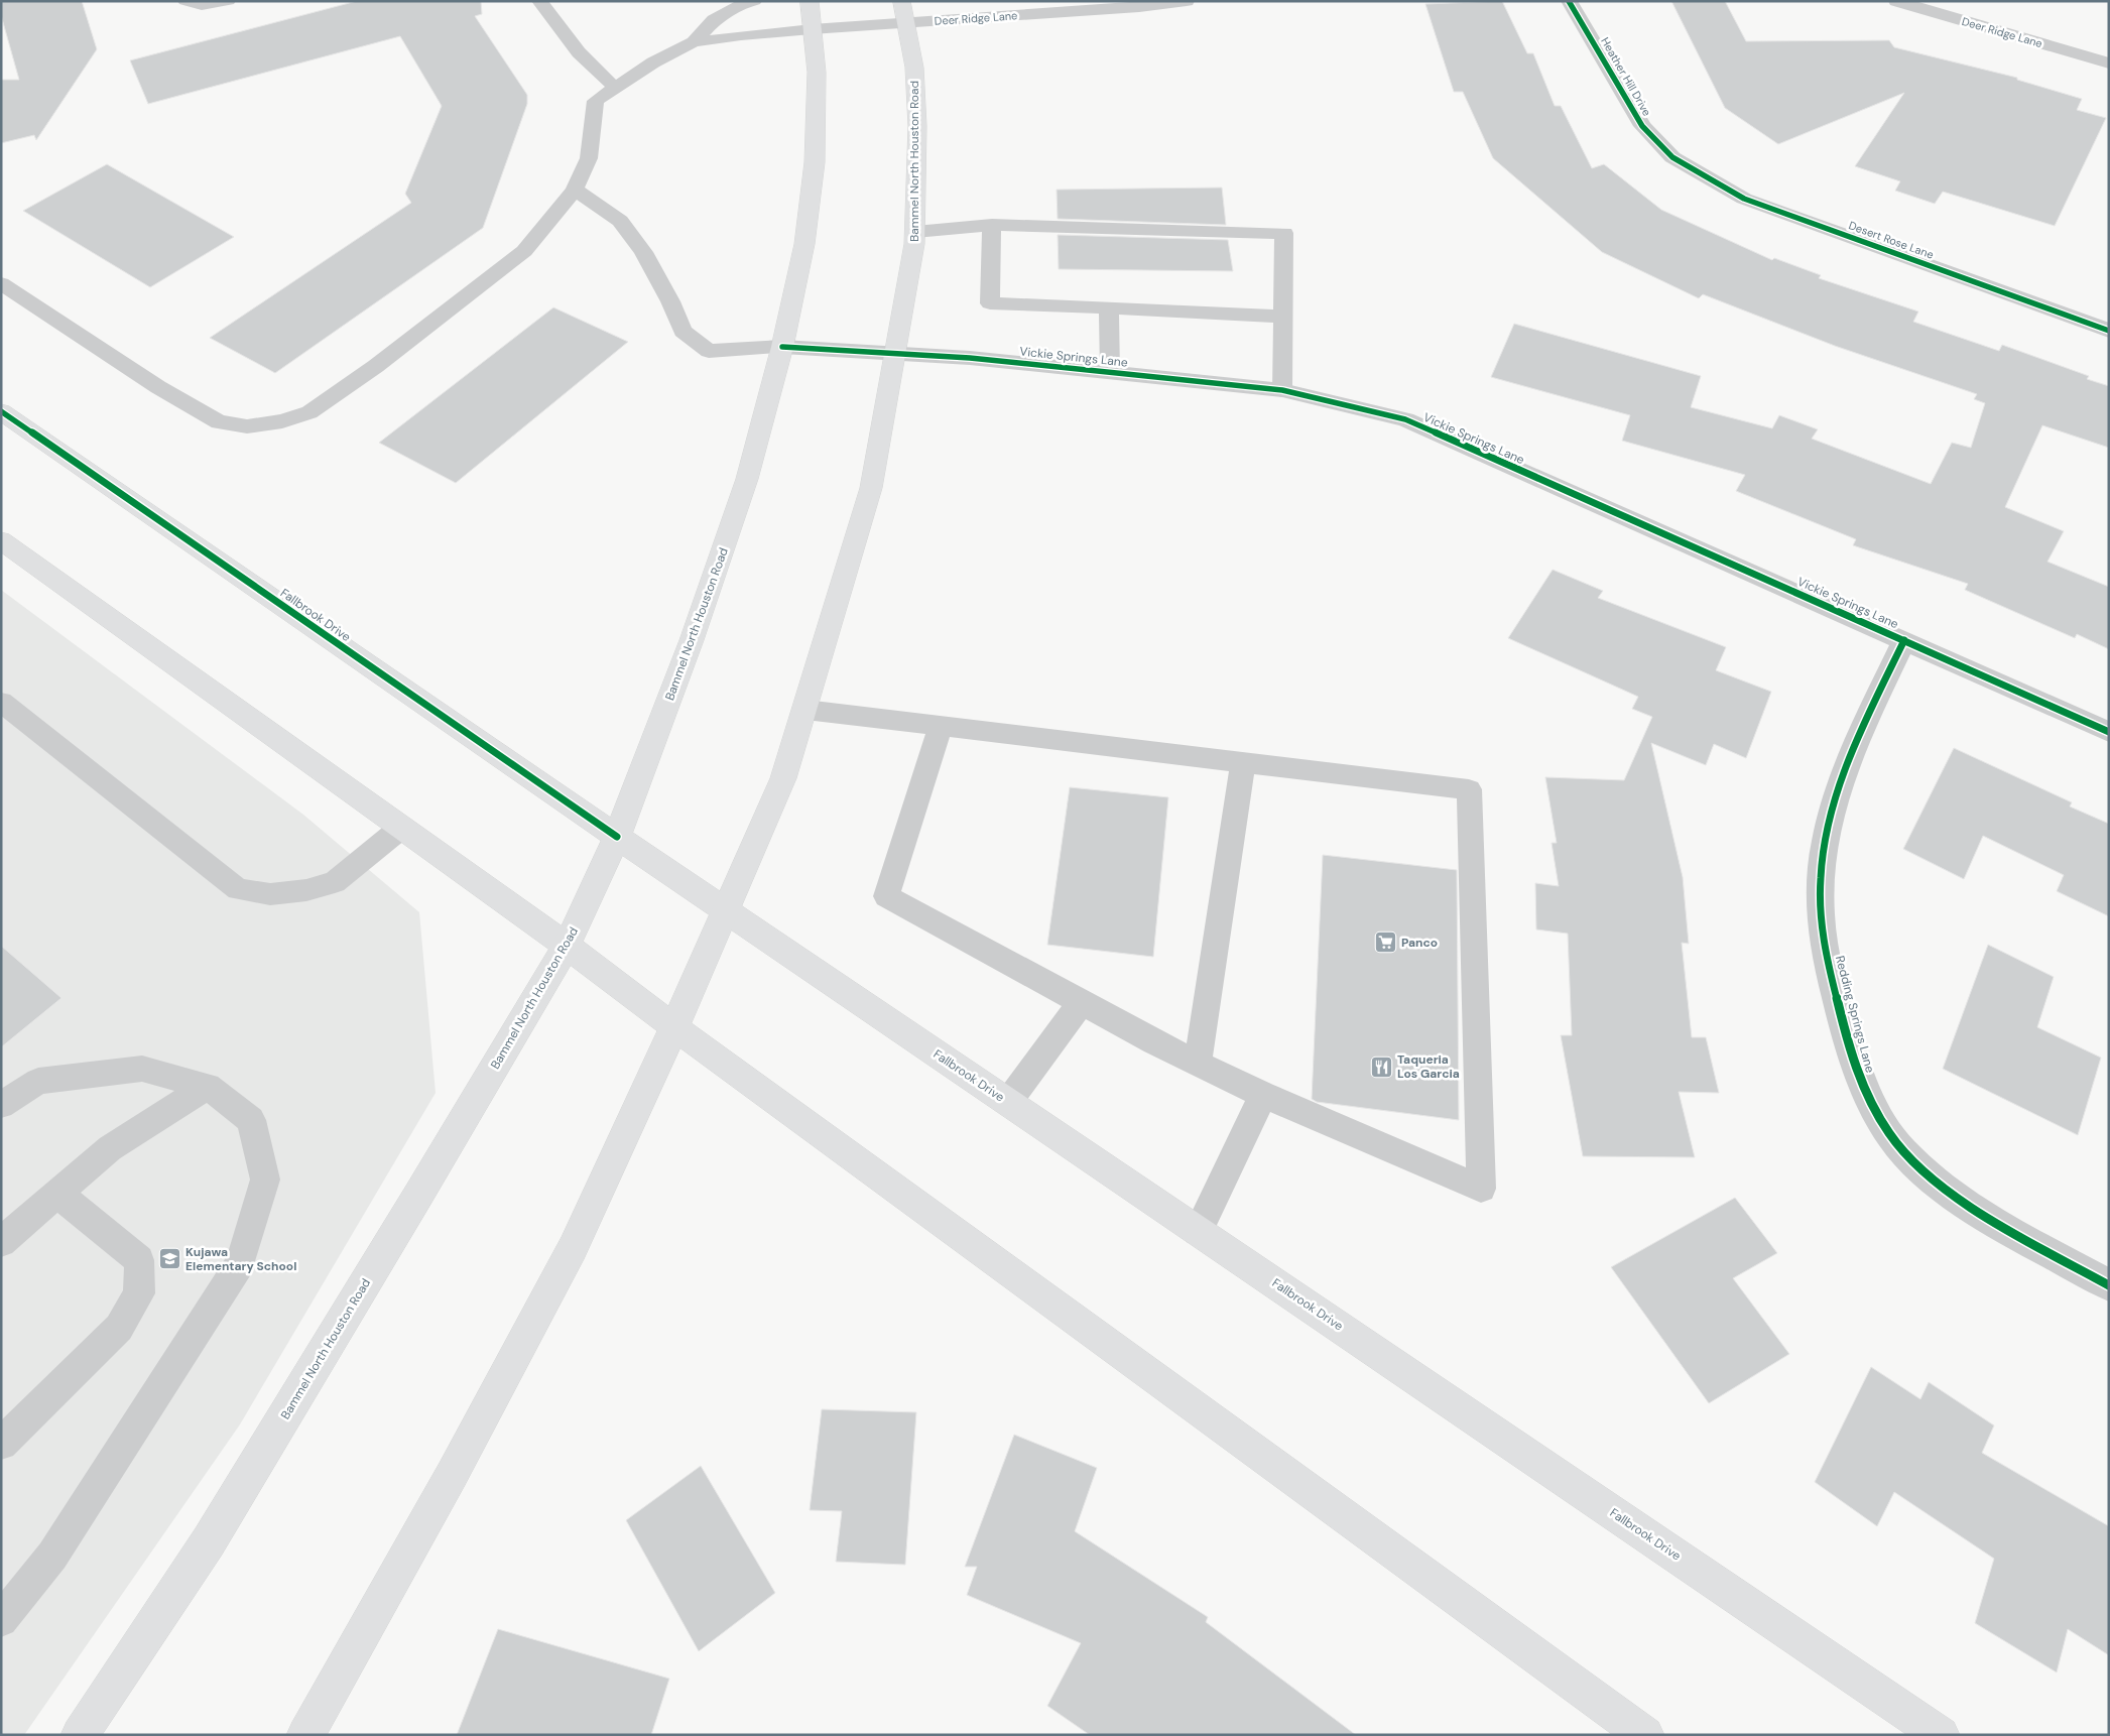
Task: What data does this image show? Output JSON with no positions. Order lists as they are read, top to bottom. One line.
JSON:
{"streets":{"main road":["Bammel North Houston Road","Fallbrook Drive"],"street":["Deer Ridge Lane","Heather Hill Drive","Desert Rose Lane","Vickie Springs Lane","Redding Springs Lane"]},"crossings":[["Deer Ridge Lane","Bammel North Houston Road"],["Heather Hill Drive","Desert Rose Lane"],["Bammel North Houston Road","Vickie Springs Lane"],["Bammel North Houston Road","Fallbrook Drive"],["Vickie Springs Lane","Redding Springs Lane"]],"places":{"supermarket":["Panco"],"restaurant":["Taqueria Los Garcia"],"school or university":["Kujawa Elementary School"]}}
